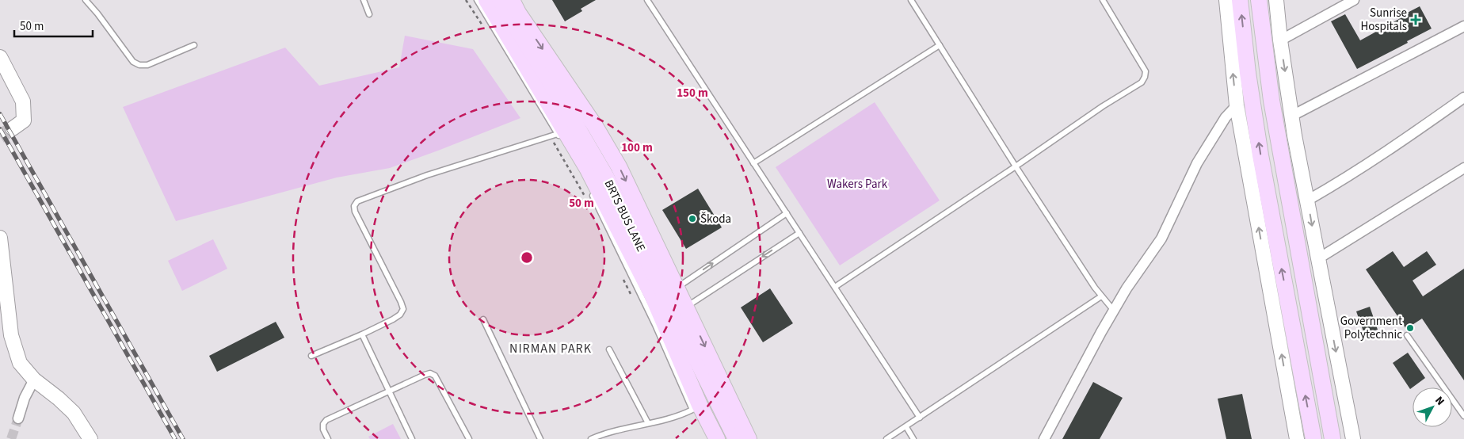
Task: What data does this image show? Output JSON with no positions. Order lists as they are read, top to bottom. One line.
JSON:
{"streets":{"main road":["BRTS BUS LANE"]},"districts":["NIRMAN PARK"],"parks":["Wakers Park"],"places":{"health":["Sunrise Hospitals"],"other":["Škoda","Government Polytechnic"]},"scale_bar":"50 m","north":"top right","rings":["150 m","100 m","50 m"]}
